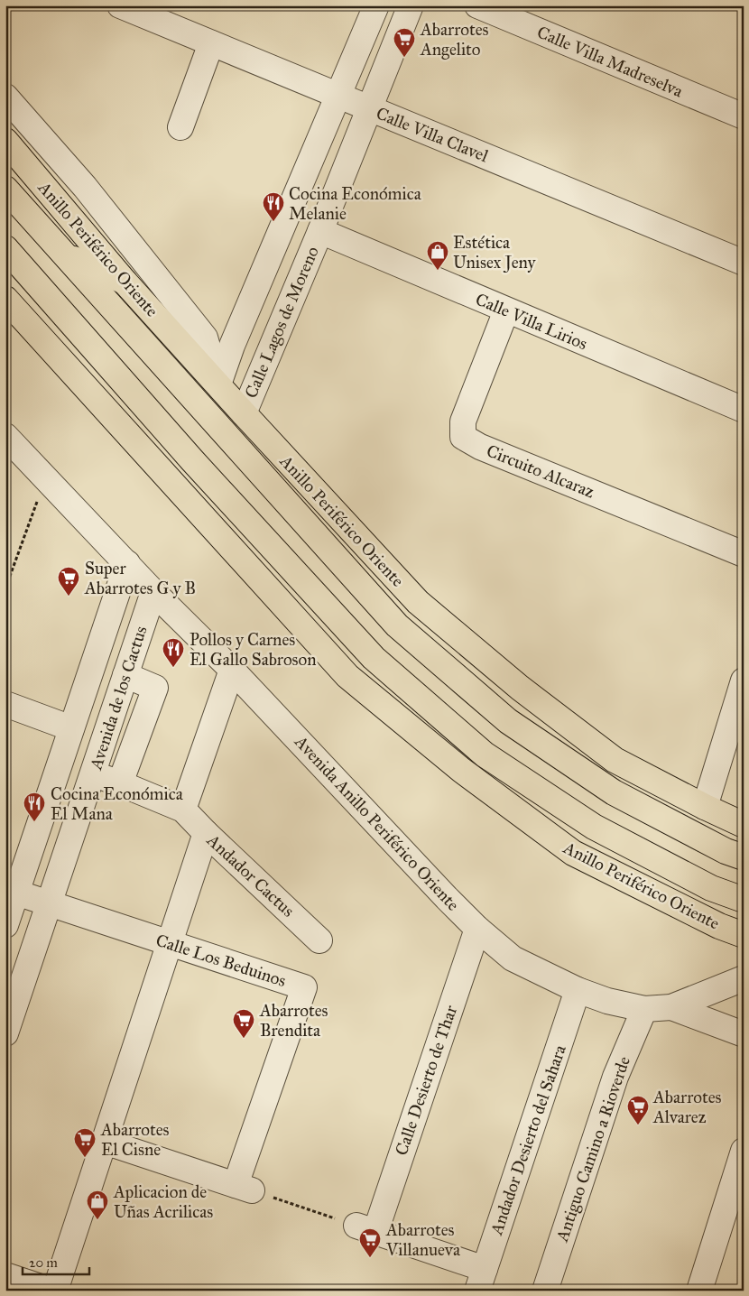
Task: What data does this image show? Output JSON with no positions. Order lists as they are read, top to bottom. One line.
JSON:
{"streets":{"main road":["Anillo Periférico Oriente"],"street":["Calle Villa Madreselva","Calle Villa Clavel","Calle Villa Lirios","Calle Lagos de Moreno","Circuito Alcaraz","Avenida de los Cactus","Avenida Anillo Periférico Oriente","Andador Cactus","Calle Los Beduinos","Calle Desierto de Thar","Andador Desierto del Sahara","Antiguo Camino a Rioverde"]},"crossings":[["Calle Villa Clavel","Calle Lagos de Moreno"],["Anillo Periférico Oriente","Calle Lagos de Moreno"],["Calle Villa Lirios","Calle Lagos de Moreno"],["Calle Villa Lirios","Circuito Alcaraz"],["Avenida de los Cactus","Avenida Anillo Periférico Oriente"],["Avenida de los Cactus","Calle Los Beduinos"],["Avenida Anillo Periférico Oriente","Calle Desierto de Thar"],["Avenida Anillo Periférico Oriente","Andador Desierto del Sahara"],["Avenida Anillo Periférico Oriente","Antiguo Camino a Rioverde"]],"places":{"supermarket":["Abarrotes Angelito","Super Abarrotes G y B","Abarrotes Brendita","Abarrotes Alvarez","Abarrotes El Cisne","Abarrotes Villanueva"],"restaurant":["Cocina Económica Melanie","Pollos y Carnes El Gallo Sabroson","Cocina Económica El Mana"],"shop":["Estética Unisex Jeny","Aplicacion de Uñas Acrilicas"]},"scale_bar":"20 m"}
